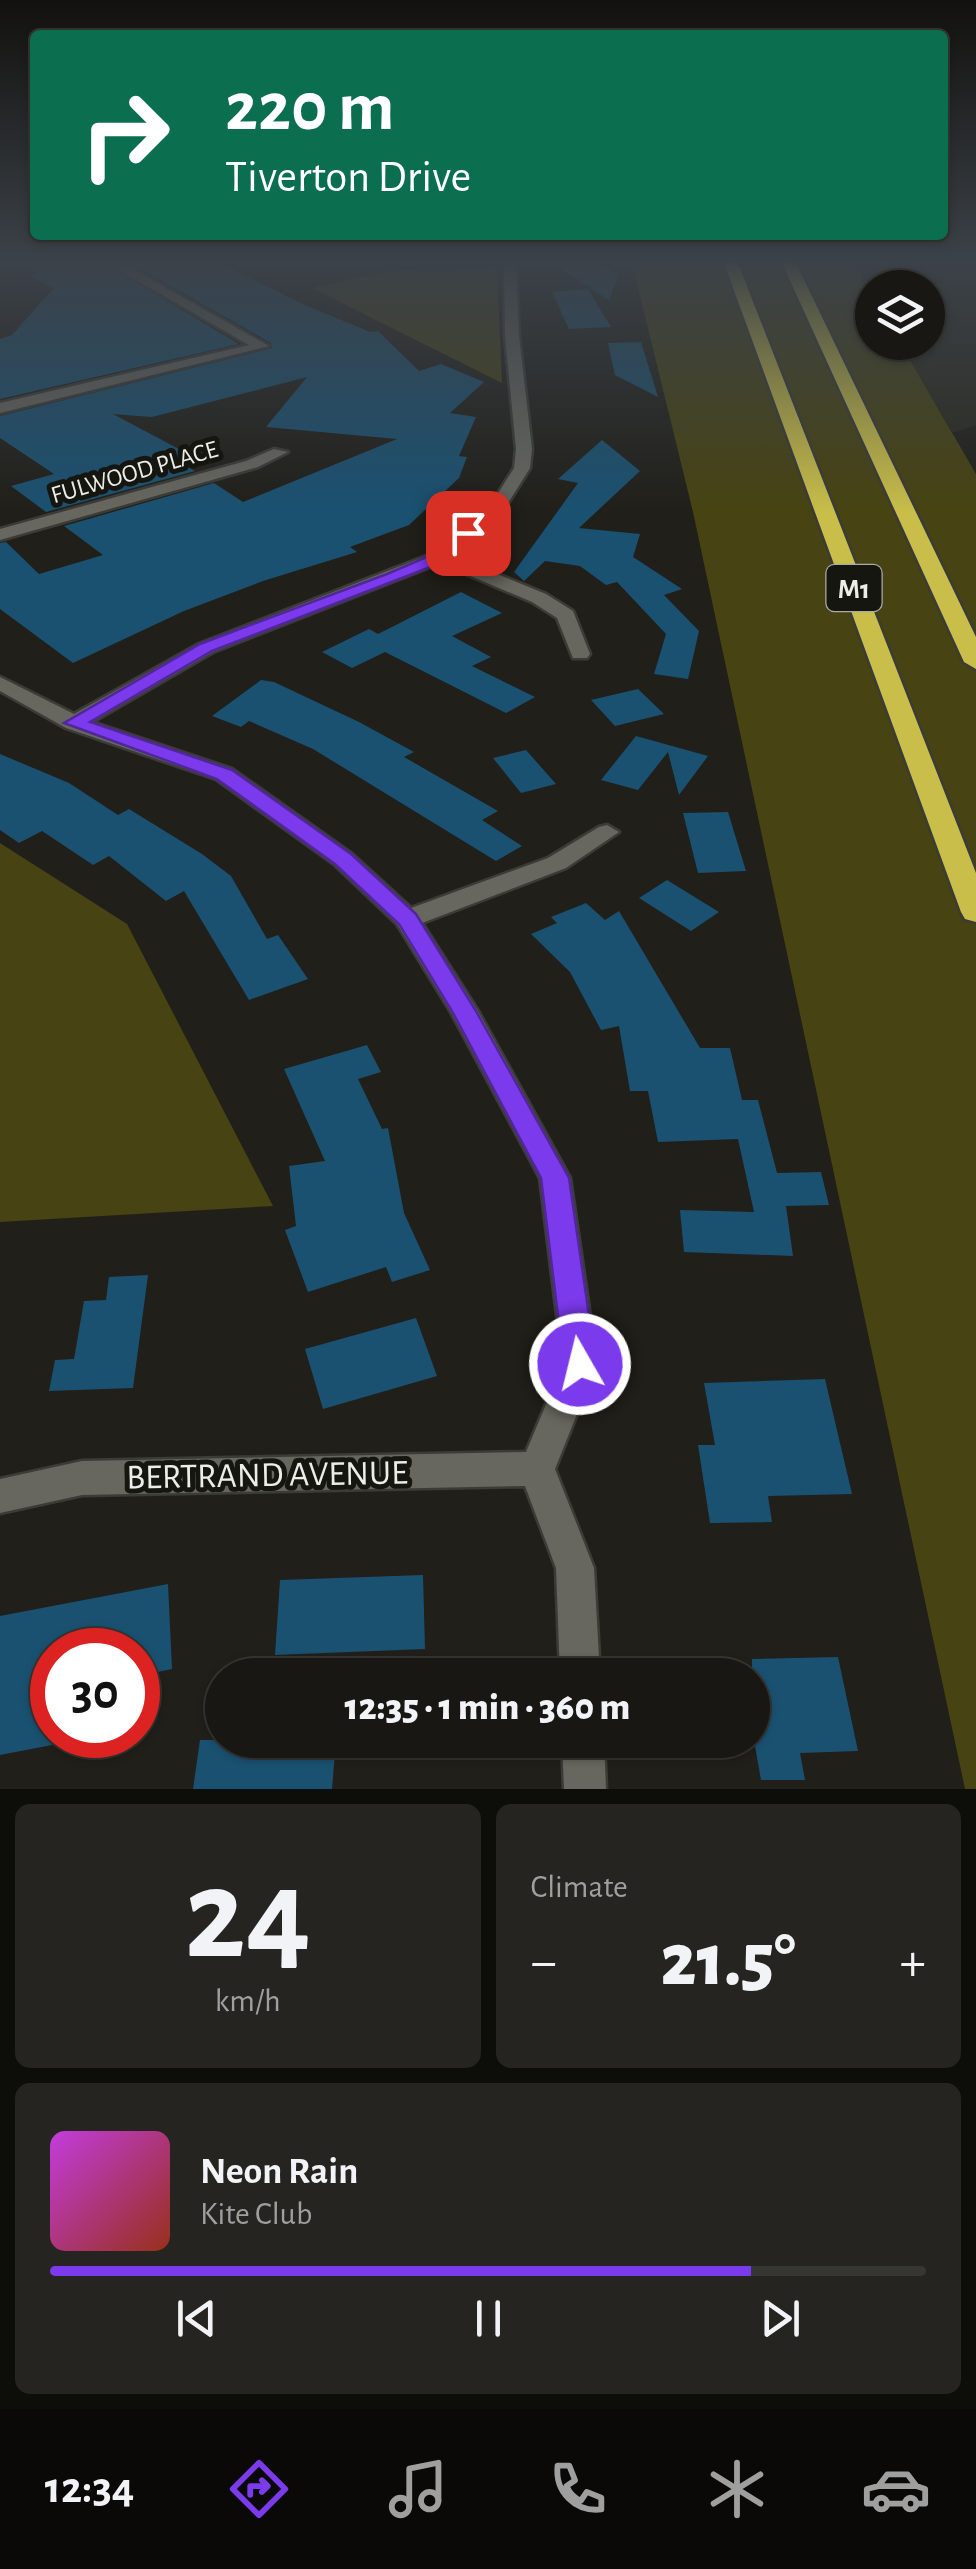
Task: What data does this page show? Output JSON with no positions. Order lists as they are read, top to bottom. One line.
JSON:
{"streets":{"highway":["M1"],"street":["FULWOOD PLACE","BERTRAND AVENUE"]},"page":{"turn":["220 m","Tiverton Drive"],"limit":"30","trip":"12:35 · 1 min · 360 m","tile":[["24","km/h"],"Climate"],"heat":["−","21.5°","+"],"song":["Neon Rain","Kite Club"],"tabs":"12:34"}}
